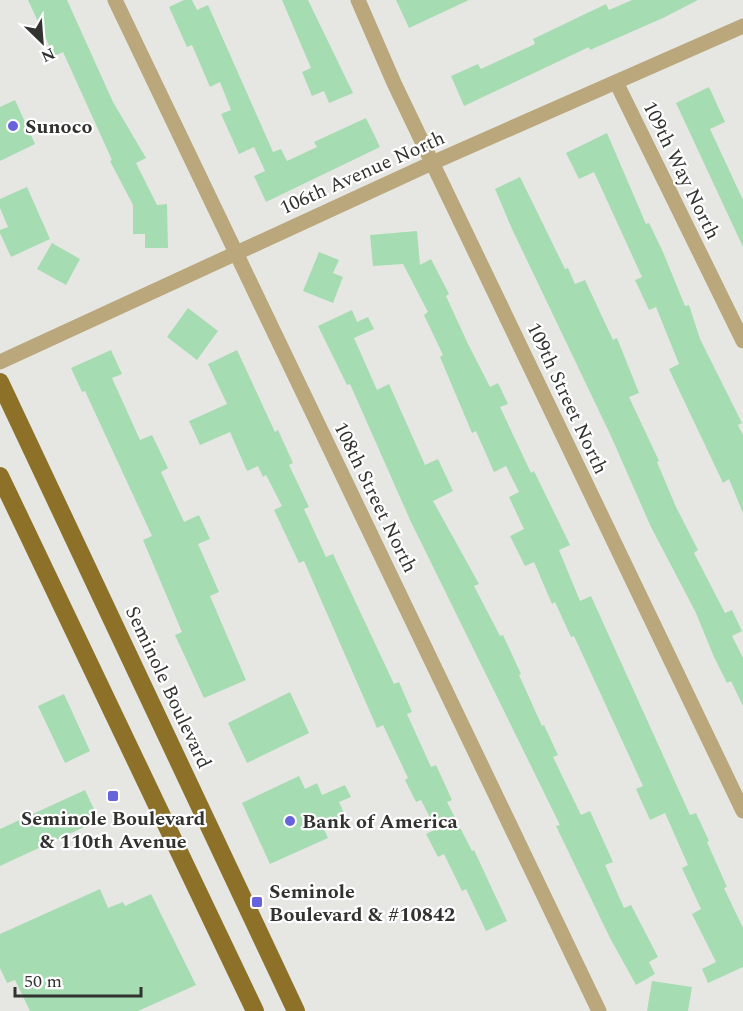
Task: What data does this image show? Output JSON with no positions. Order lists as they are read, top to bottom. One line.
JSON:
{"streets":{"main road":["Seminole Boulevard"],"street":["109th Way North","106th Avenue North","109th Street North","108th Street North"]},"crossings":[["109th Way North","106th Avenue North"],["106th Avenue North","109th Street North"],["106th Avenue North","108th Street North"]],"places":{"other":["Sunoco","Bank of America"],"transit":["Seminole Boulevard & 110th Avenue","Seminole Boulevard & #10842"]},"scale_bar":"50 m","north":"bottom right"}
